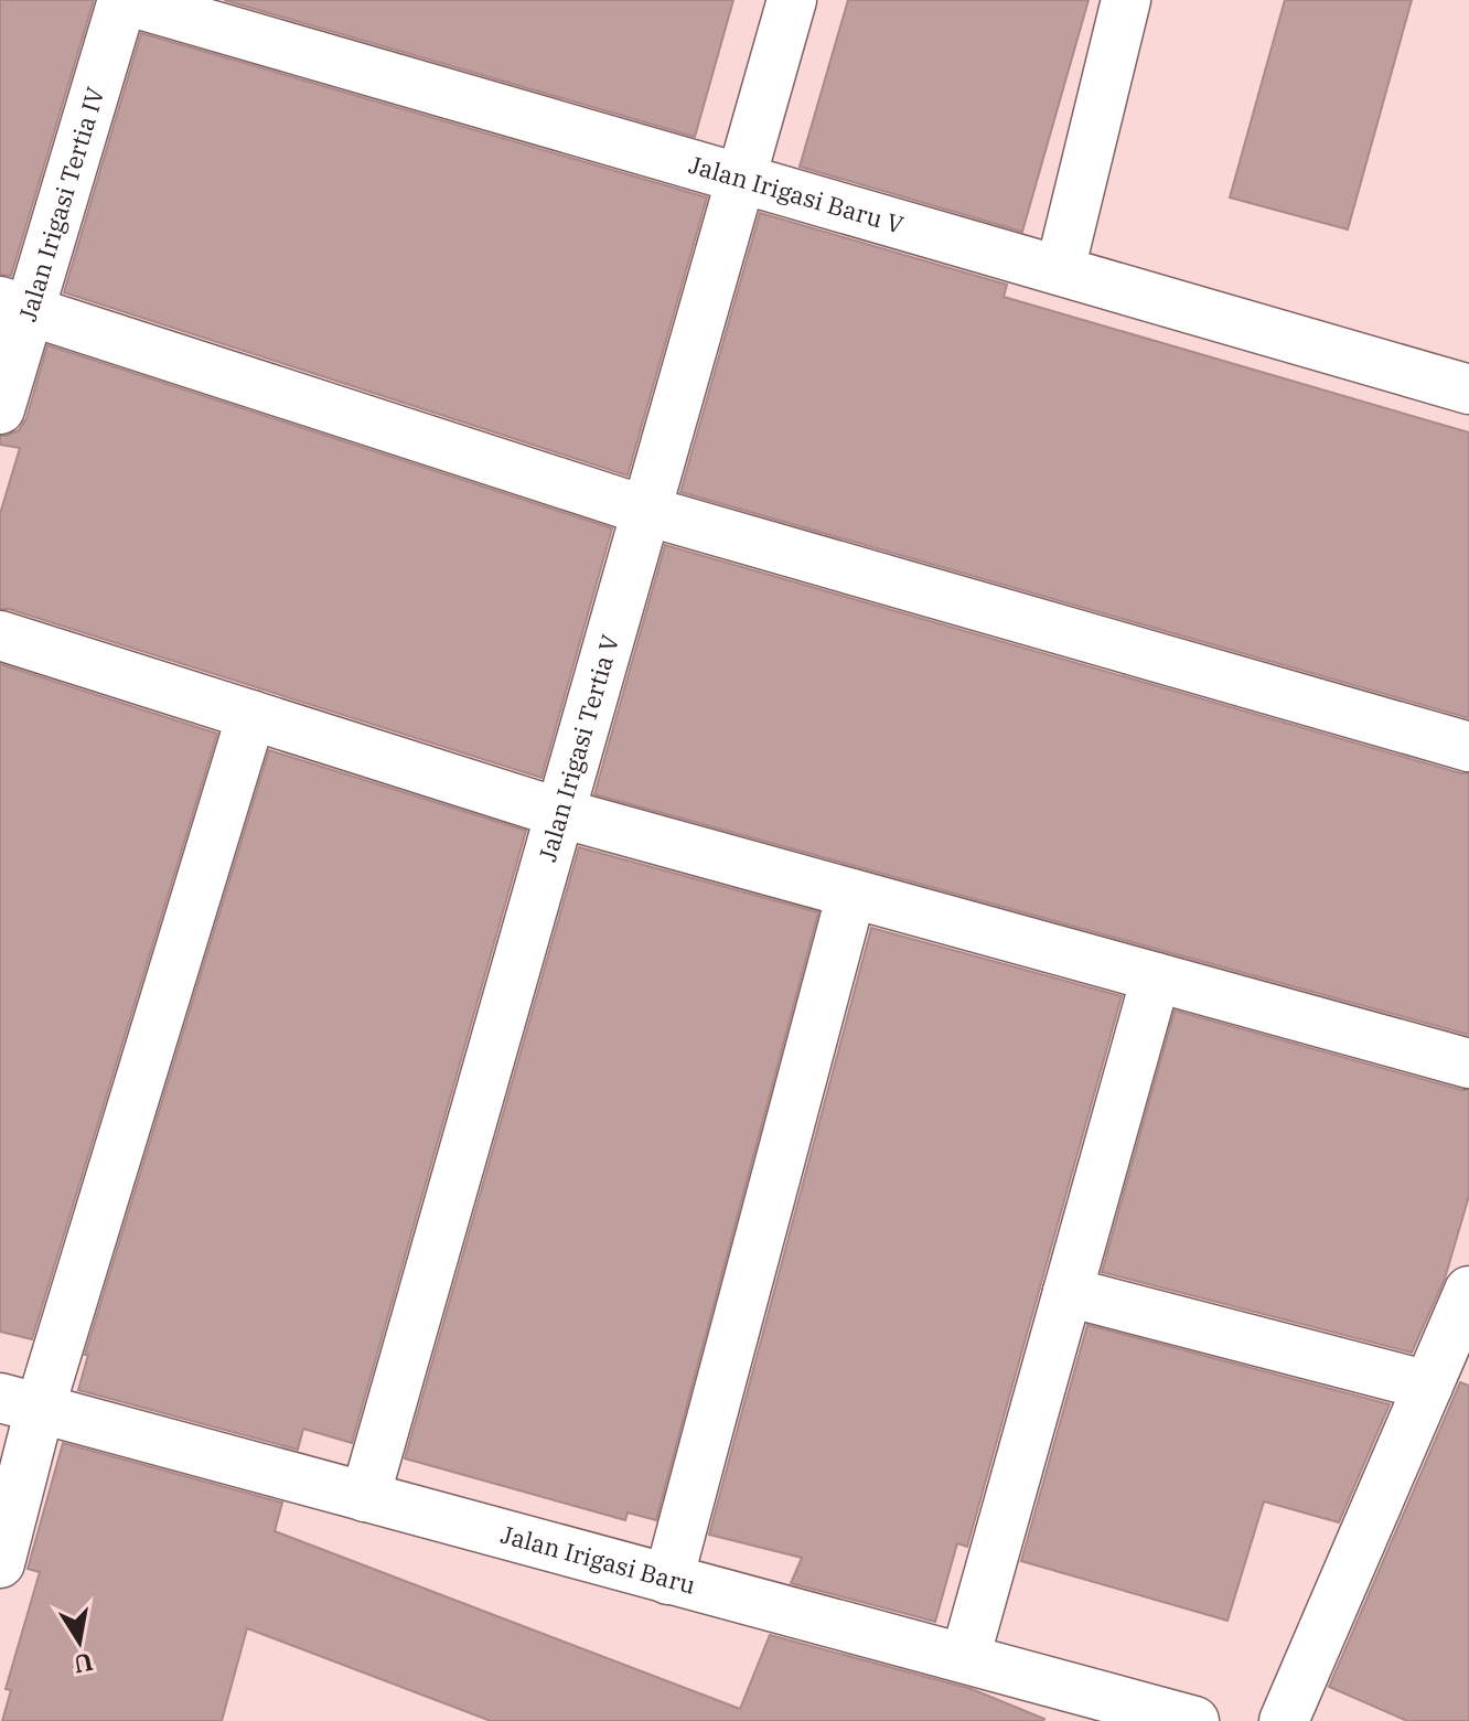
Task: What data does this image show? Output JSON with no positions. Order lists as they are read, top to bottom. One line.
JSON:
{"streets":{"street":["Jalan Irigasi Baru V","Jalan Irigasi Tertia IV","Jalan Irigasi Tertia V","Jalan Irigasi Baru"]},"crossings":[["Jalan Irigasi Baru V","Jalan Irigasi Tertia IV"],["Jalan Irigasi Baru V","Jalan Irigasi Tertia V"],["Jalan Irigasi Tertia V","Jalan Irigasi Baru"]],"north":"bottom"}
